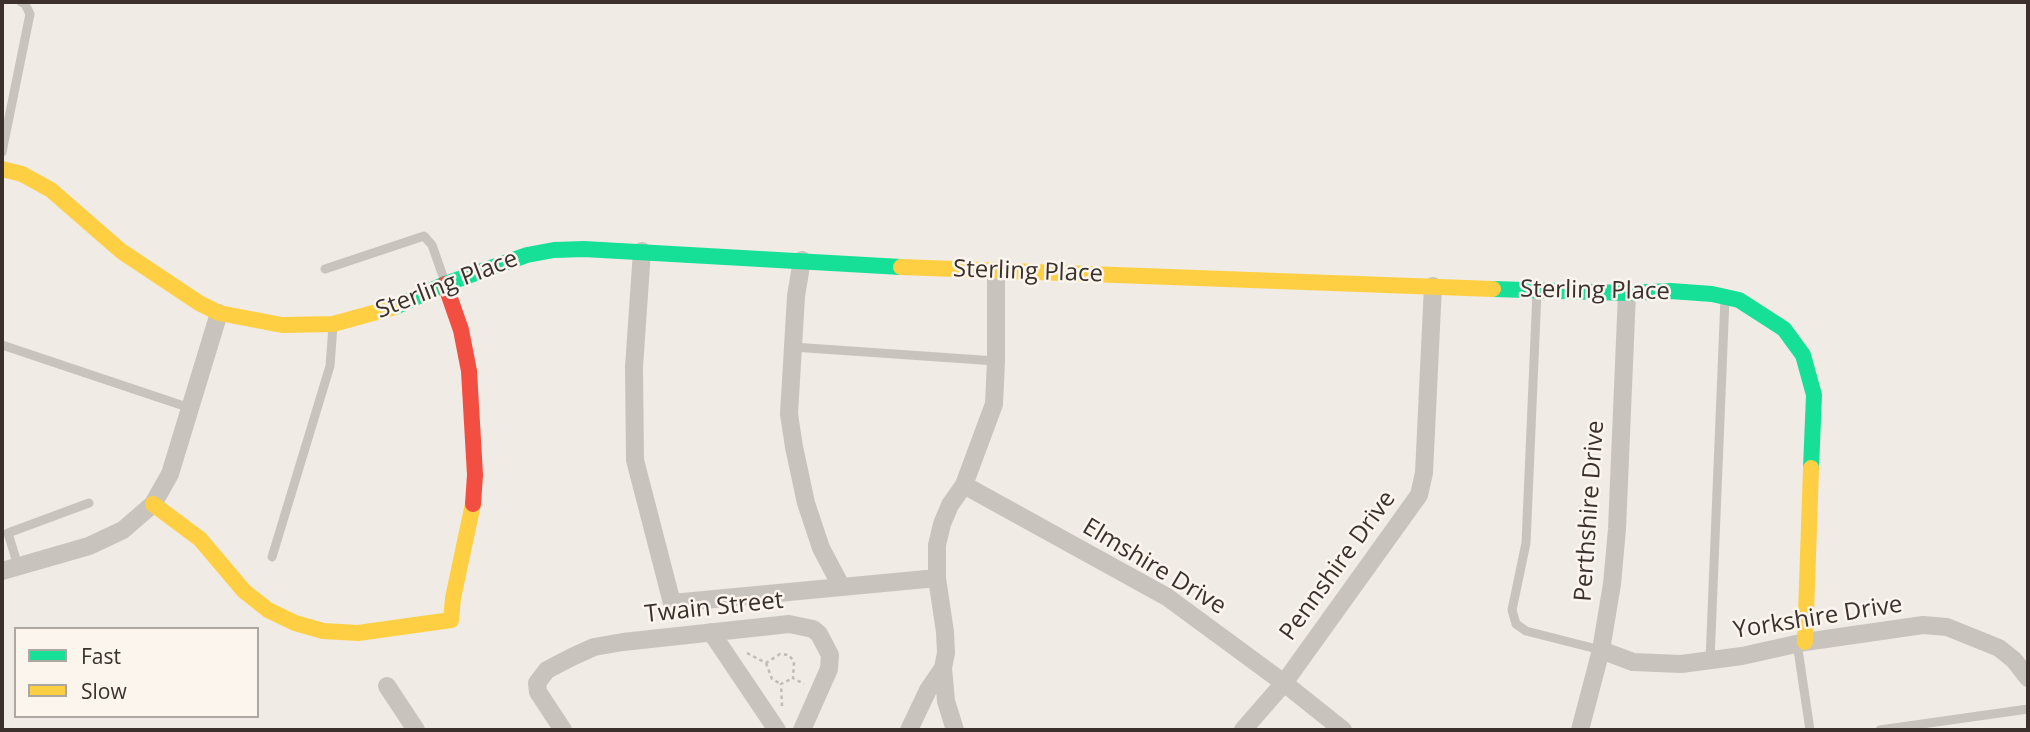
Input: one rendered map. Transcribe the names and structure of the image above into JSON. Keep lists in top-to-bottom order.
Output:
{
  "streets": {
    "street": [
      "Sterling Place",
      "Perthshire Drive",
      "Pennshire Drive",
      "Elmshire Drive",
      "Twain Street",
      "Yorkshire Drive"
    ]
  },
  "crossings": [
    ["Sterling Place", "Perthshire Drive"],
    ["Sterling Place", "Pennshire Drive"],
    ["Sterling Place", "Yorkshire Drive"],
    ["Perthshire Drive", "Yorkshire Drive"],
    ["Pennshire Drive", "Elmshire Drive"]
  ],
  "legend": ["Fast", "Slow"]
}
